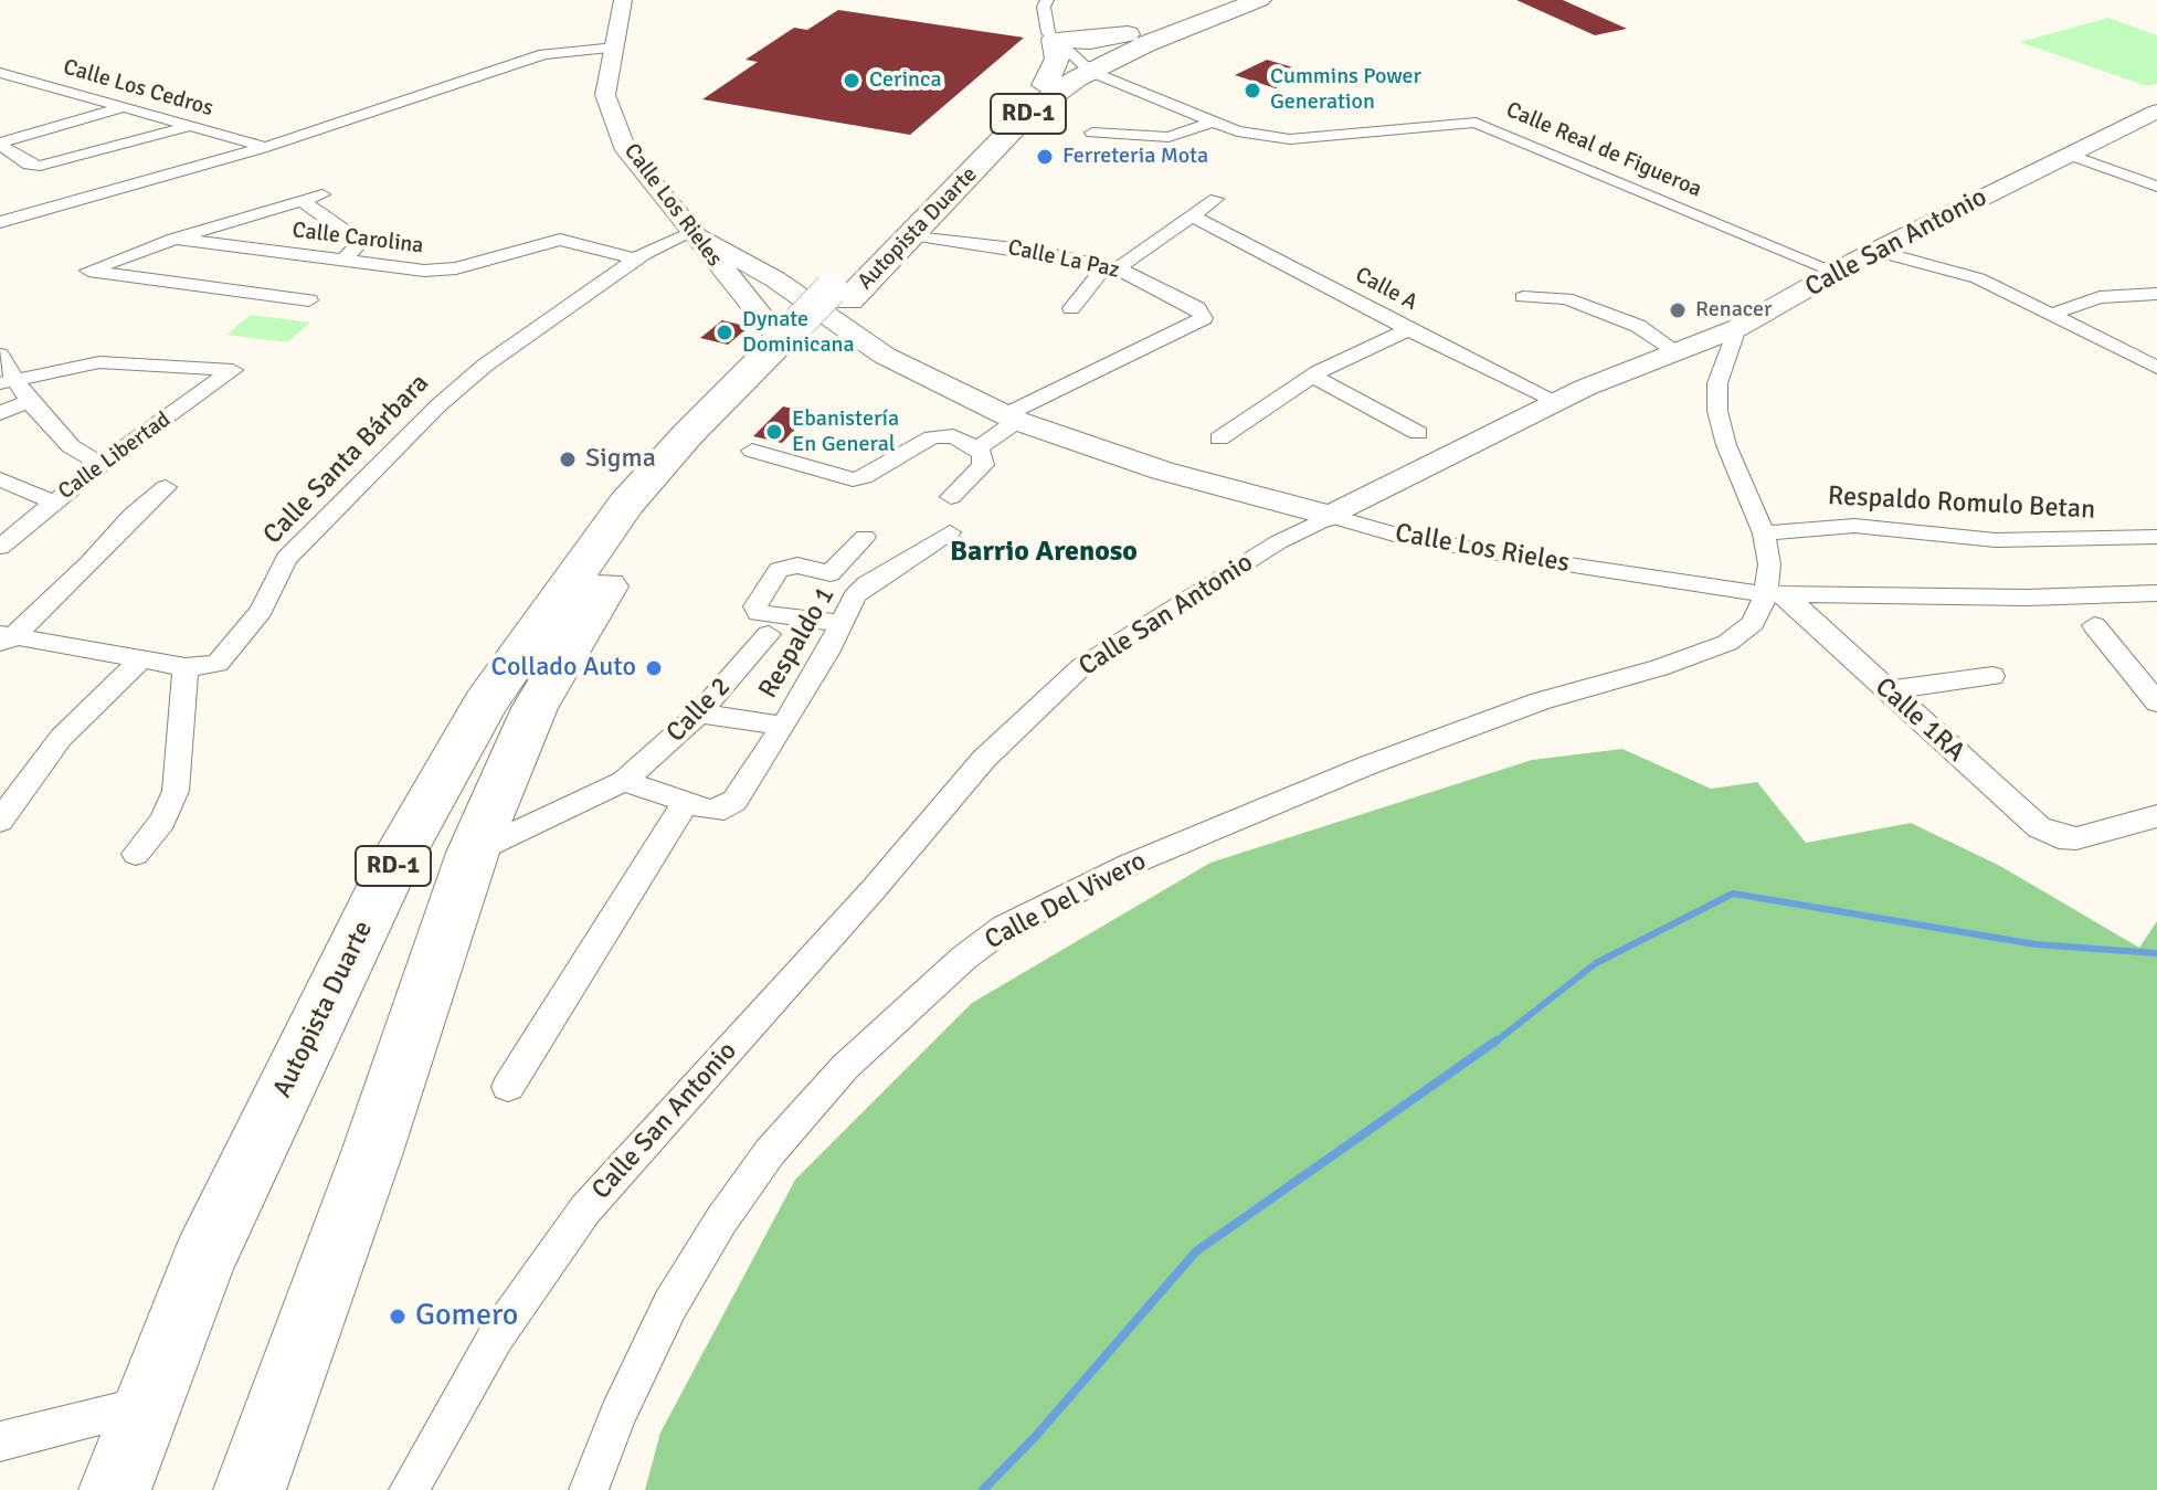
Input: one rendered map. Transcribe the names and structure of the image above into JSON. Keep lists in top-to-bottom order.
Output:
{
  "streets": {
    "highway": ["RD-1", "Autopista Duarte"],
    "street": [
      "Calle Los Cedros",
      "Calle Real de Figueroa",
      "Calle Los Rieles",
      "Calle Carolina",
      "Calle San Antonio",
      "Calle La Paz",
      "Calle A",
      "Calle Libertad",
      "Calle Santa Bárbara",
      "Respaldo Romulo Betan",
      "Respaldo 1",
      "Calle 2",
      "Calle 1RA",
      "Calle Del Vivero"
    ]
  },
  "crossings": [
    ["Calle Real de Figueroa", "Autopista Duarte"],
    ["Calle Real de Figueroa", "Calle San Antonio"],
    ["Calle Los Rieles", "Autopista Duarte"],
    ["Calle Los Rieles", "Calle San Antonio"],
    ["Calle Los Rieles", "Calle La Paz"],
    ["Calle Los Rieles", "Calle Santa Bárbara"],
    ["Calle Los Rieles", "Calle 1RA"],
    ["Calle Los Rieles", "Calle Del Vivero"],
    ["Autopista Duarte", "Calle La Paz"],
    ["Autopista Duarte", "Calle 2"],
    ["Calle Carolina", "Calle Santa Bárbara"],
    ["Calle San Antonio", "Calle A"],
    ["Calle 1RA", "Calle Del Vivero"]
  ],
  "districts": ["Barrio Arenoso"],
  "places": [
    "Cerinca",
    "Cummins Power Generation",
    "Ferreteria Mota",
    "Renacer",
    "Dynate Dominicana",
    "Ebanistería En General",
    "Sigma",
    "Collado Auto",
    "Gomero"
  ]
}
